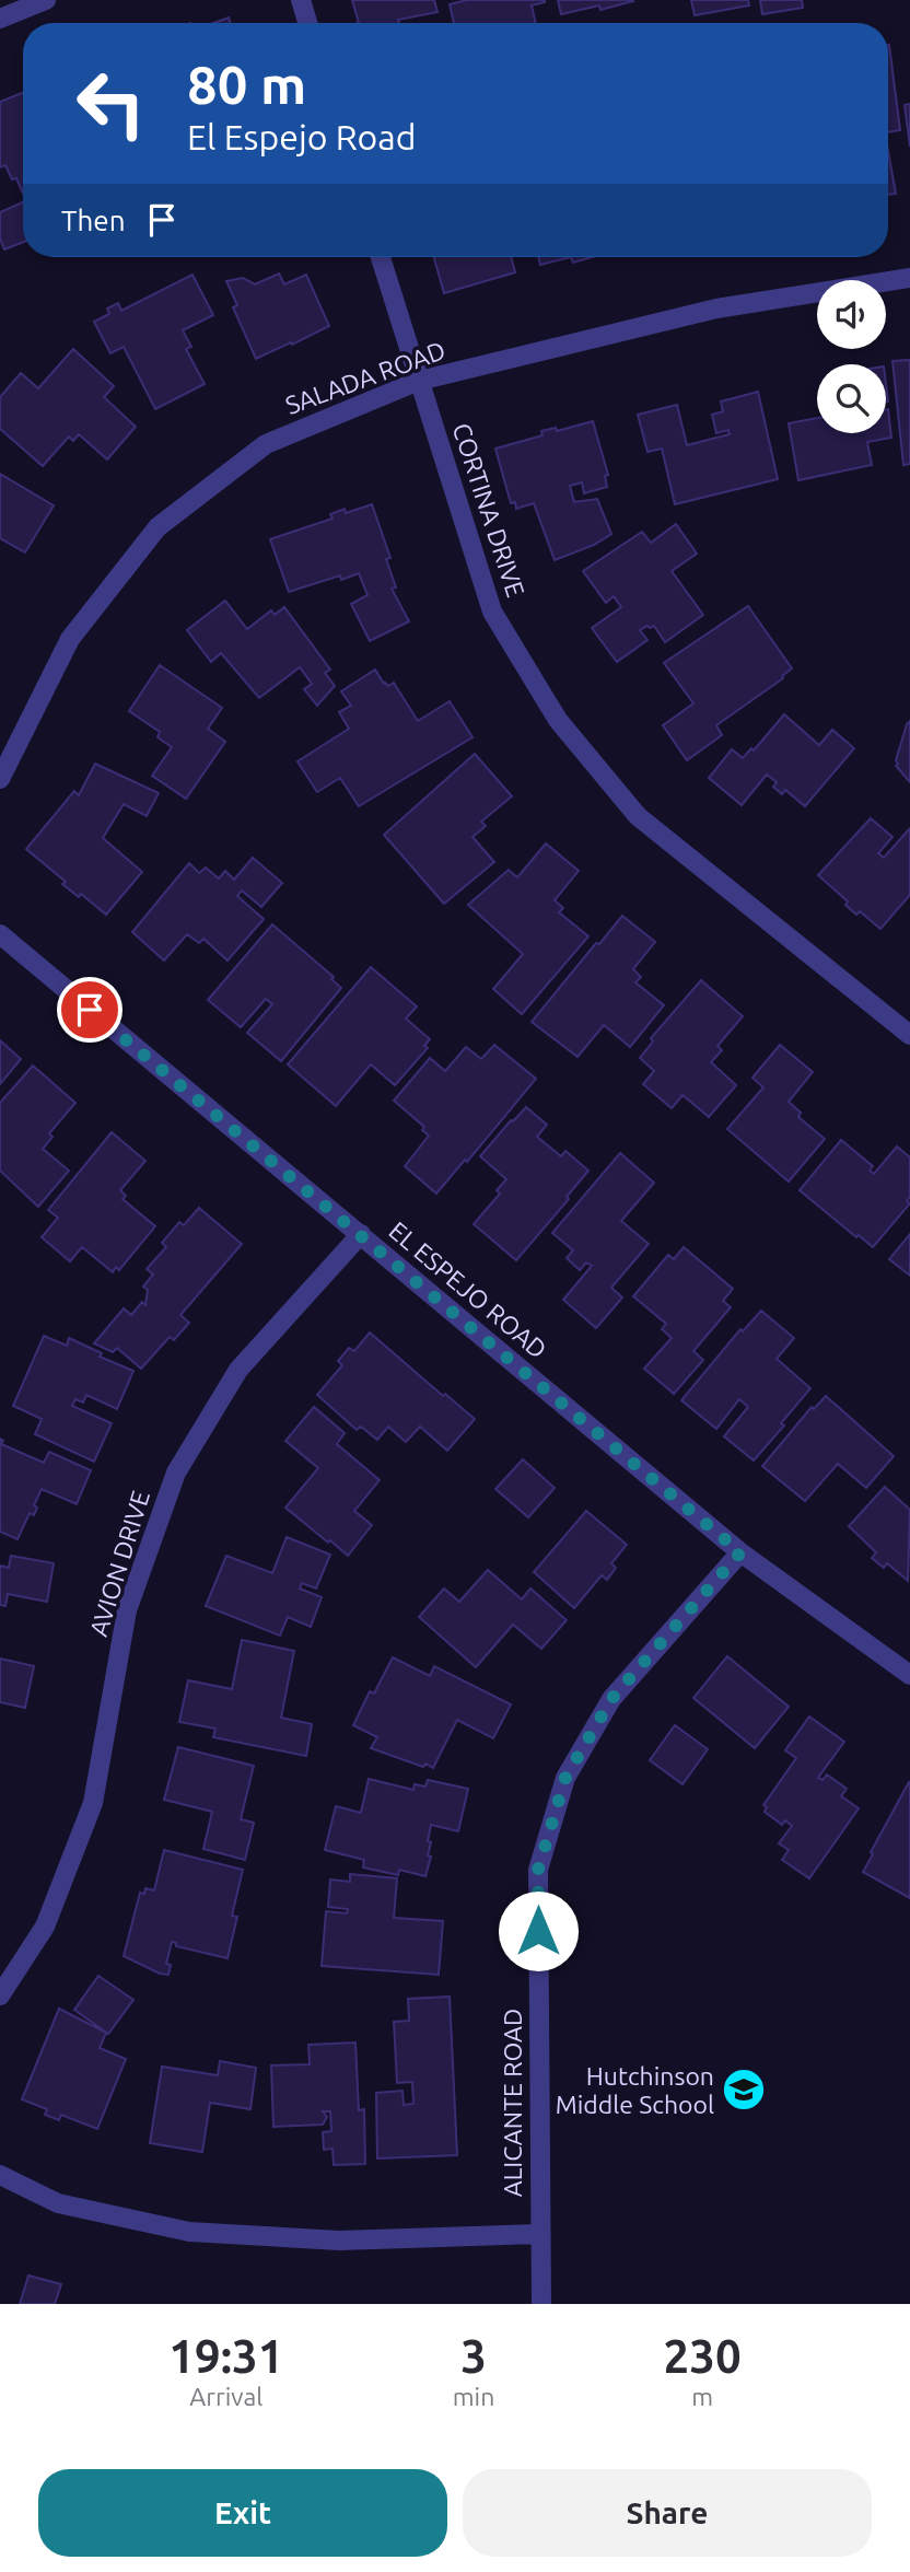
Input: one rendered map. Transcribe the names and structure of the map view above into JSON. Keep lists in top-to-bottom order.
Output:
{
  "streets": {
    "street": [
      "SALADA ROAD",
      "CORTINA DRIVE",
      "EL ESPEJO ROAD",
      "AVION DRIVE",
      "ALICANTE ROAD"
    ]
  },
  "crossings": [
    ["SALADA ROAD", "CORTINA DRIVE"],
    ["EL ESPEJO ROAD", "AVION DRIVE"],
    ["EL ESPEJO ROAD", "ALICANTE ROAD"]
  ],
  "places": {
    "school or university": ["Hutchinson Middle School"]
  },
  "page": {
    "turn": ["80 m", "El Espejo Road"],
    "then": "Then",
    "eta": [
      "19:31",
      "Arrival",
      "3",
      "min",
      "230",
      "m"
    ],
    "buttons": ["Exit", "Share"]
  }
}
